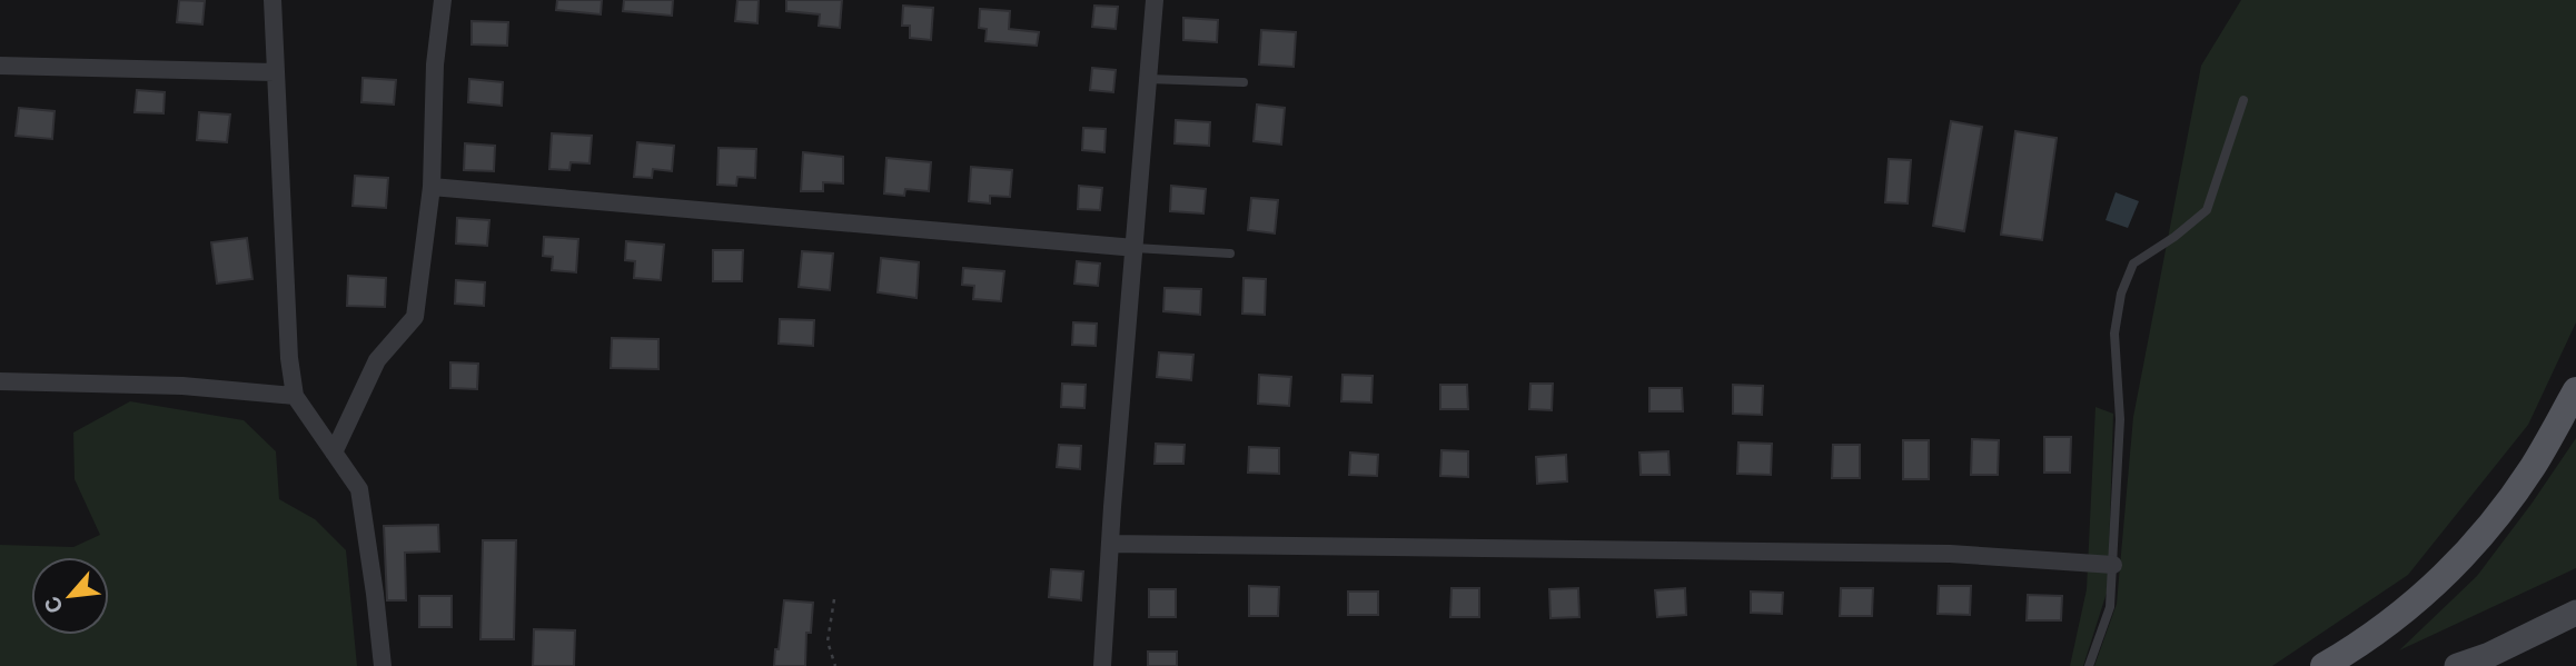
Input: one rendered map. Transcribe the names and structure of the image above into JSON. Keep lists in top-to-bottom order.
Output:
{
  "north": "bottom left"
}
